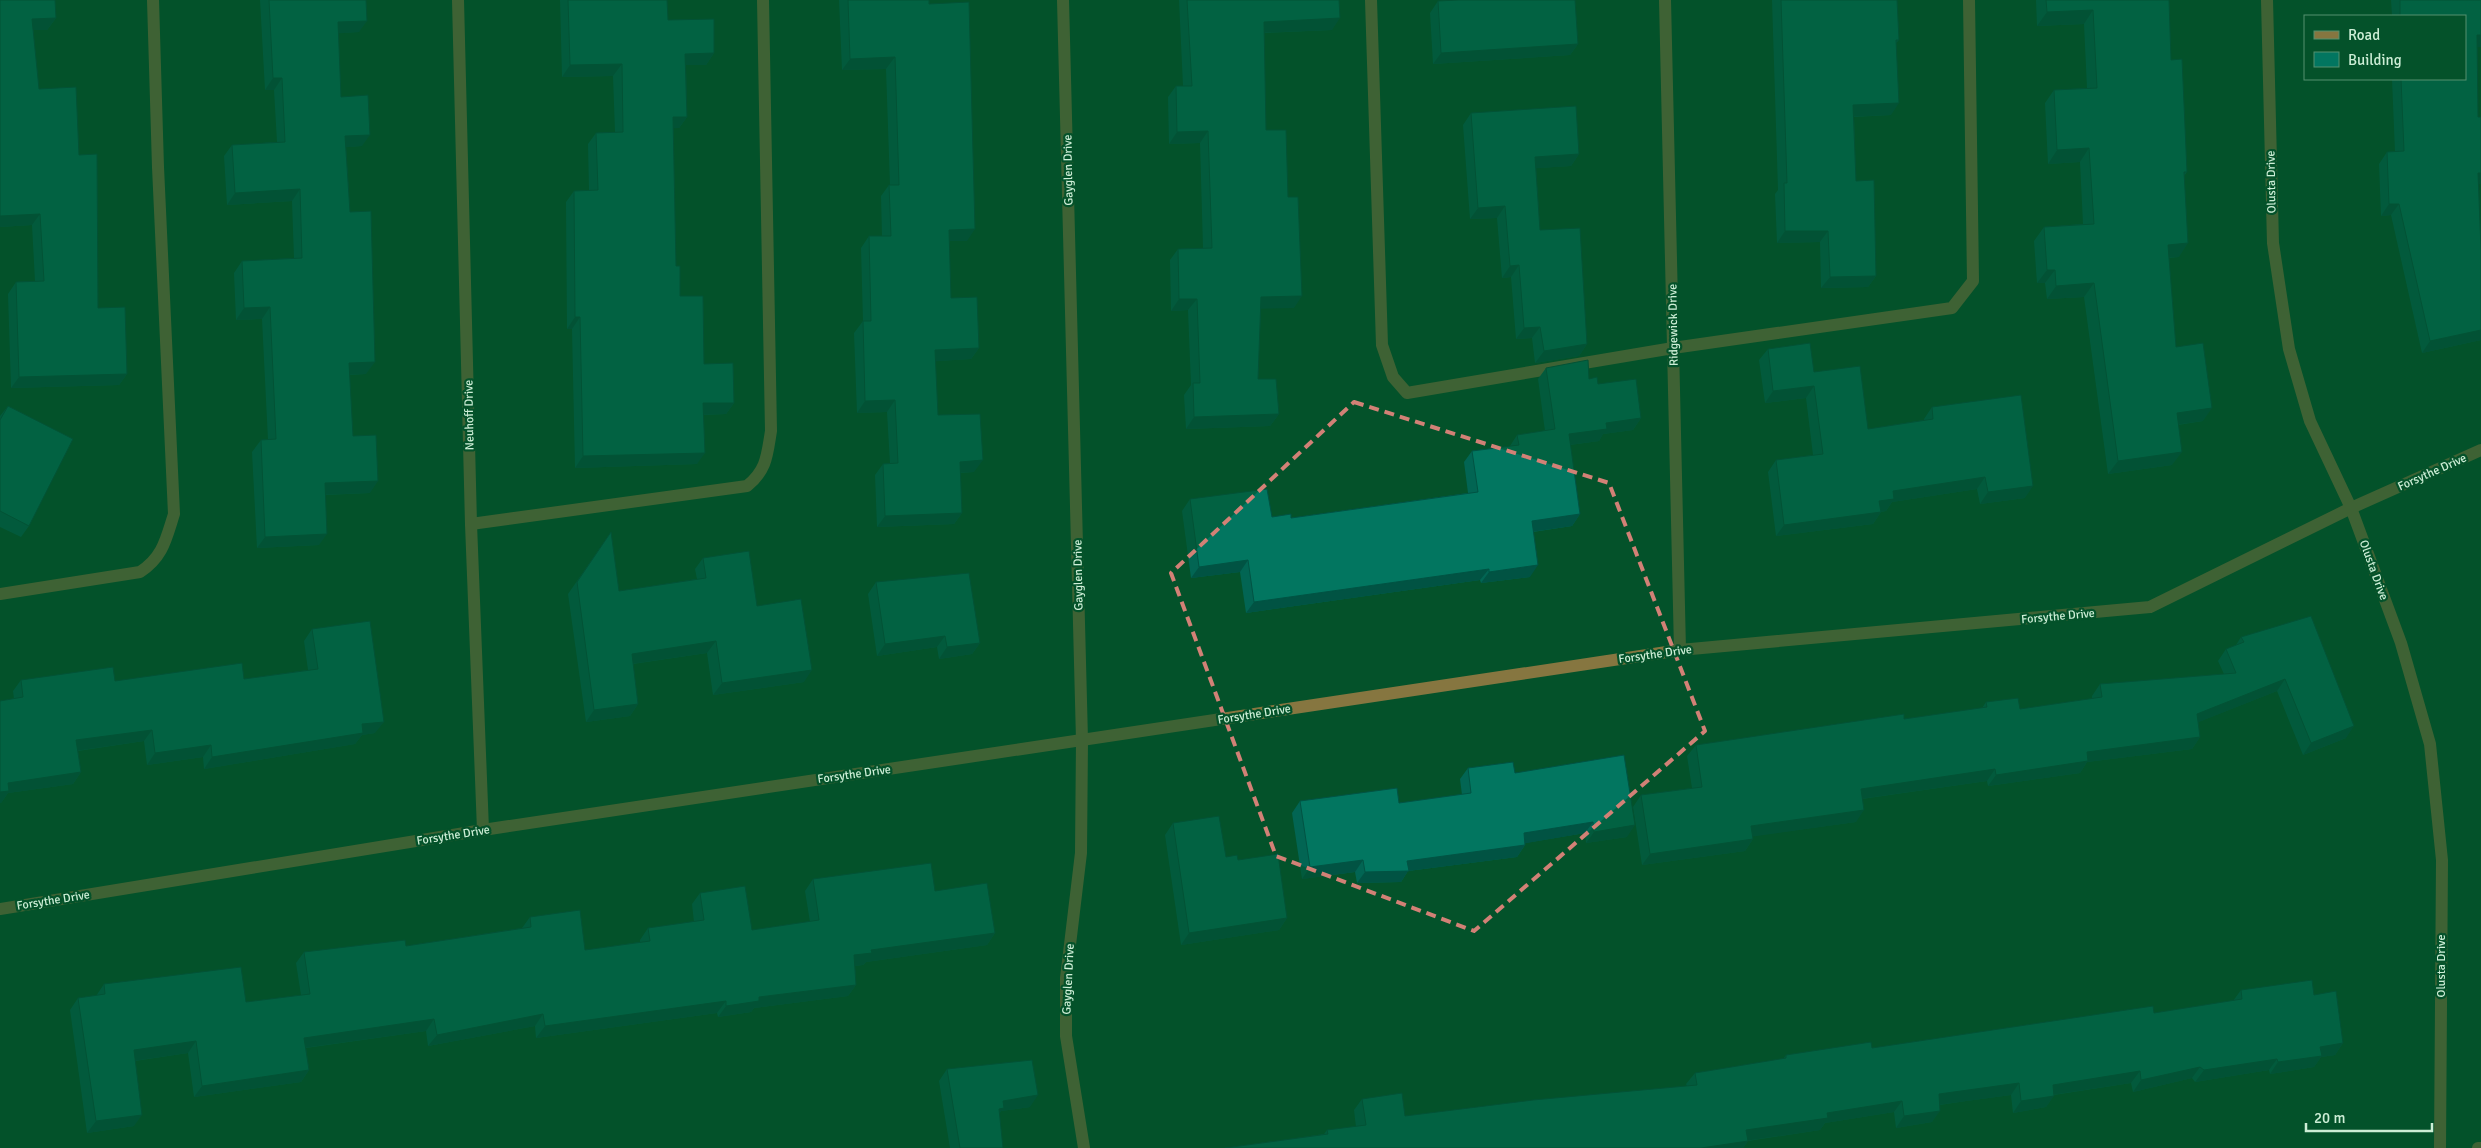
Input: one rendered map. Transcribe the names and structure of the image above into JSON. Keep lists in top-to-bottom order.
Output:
{
  "streets": {
    "street": [
      "Gayglen Drive",
      "Olusta Drive",
      "Ridgewick Drive",
      "Neuhoff Drive",
      "Forsythe Drive"
    ]
  },
  "crossings": [
    ["Gayglen Drive", "Forsythe Drive"],
    ["Olusta Drive", "Forsythe Drive"],
    ["Ridgewick Drive", "Forsythe Drive"],
    ["Neuhoff Drive", "Forsythe Drive"]
  ],
  "legend": ["Road", "Building"],
  "scale_bar": "20 m"
}
